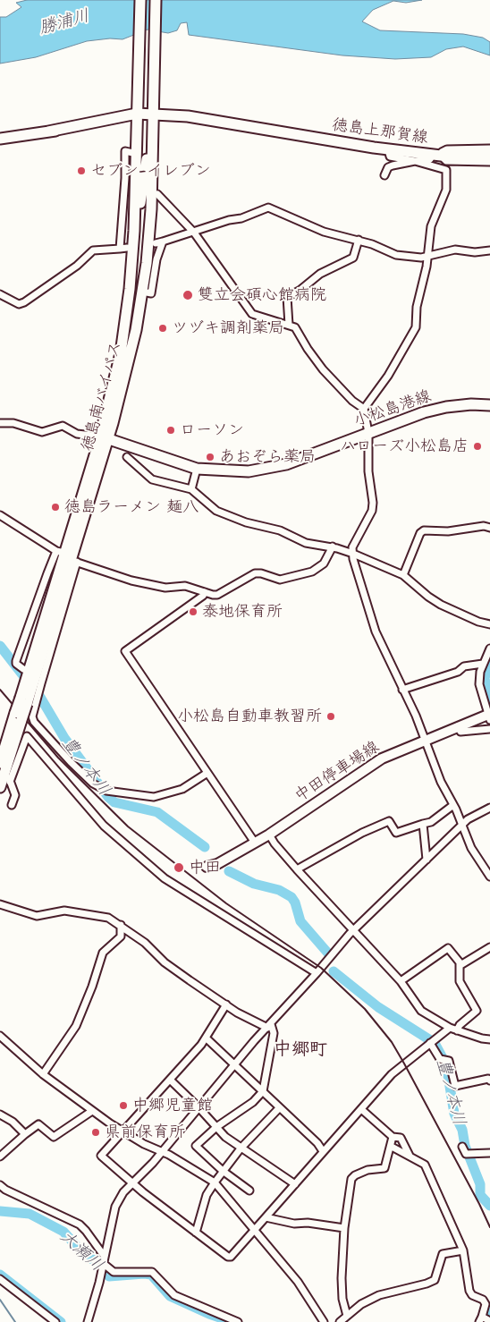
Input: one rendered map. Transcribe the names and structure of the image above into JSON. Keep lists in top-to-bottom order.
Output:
{
  "streets": {
    "main road": [
      "徳島上那賀線",
      "徳島南バイパス",
      "小松島港線",
      "中田停車場線"
    ]
  },
  "crossings": [
    ["徳島上那賀線", "徳島南バイパス"],
    ["徳島南バイパス", "小松島港線"]
  ],
  "districts": ["中郷町"],
  "water": ["勝浦川", "豊ノ本川", "大瀬川"],
  "places": [
    "セブン-イレブン",
    "雙立会碩心館病院",
    "ツヅキ調剤薬局",
    "ローソン",
    "ハローズ小松島店",
    "あおぞら薬局",
    "徳島ラーメン 麺八",
    "泰地保育所",
    "小松島自動車教習所",
    "中田",
    "中郷児童館",
    "県前保育所"
  ]
}
